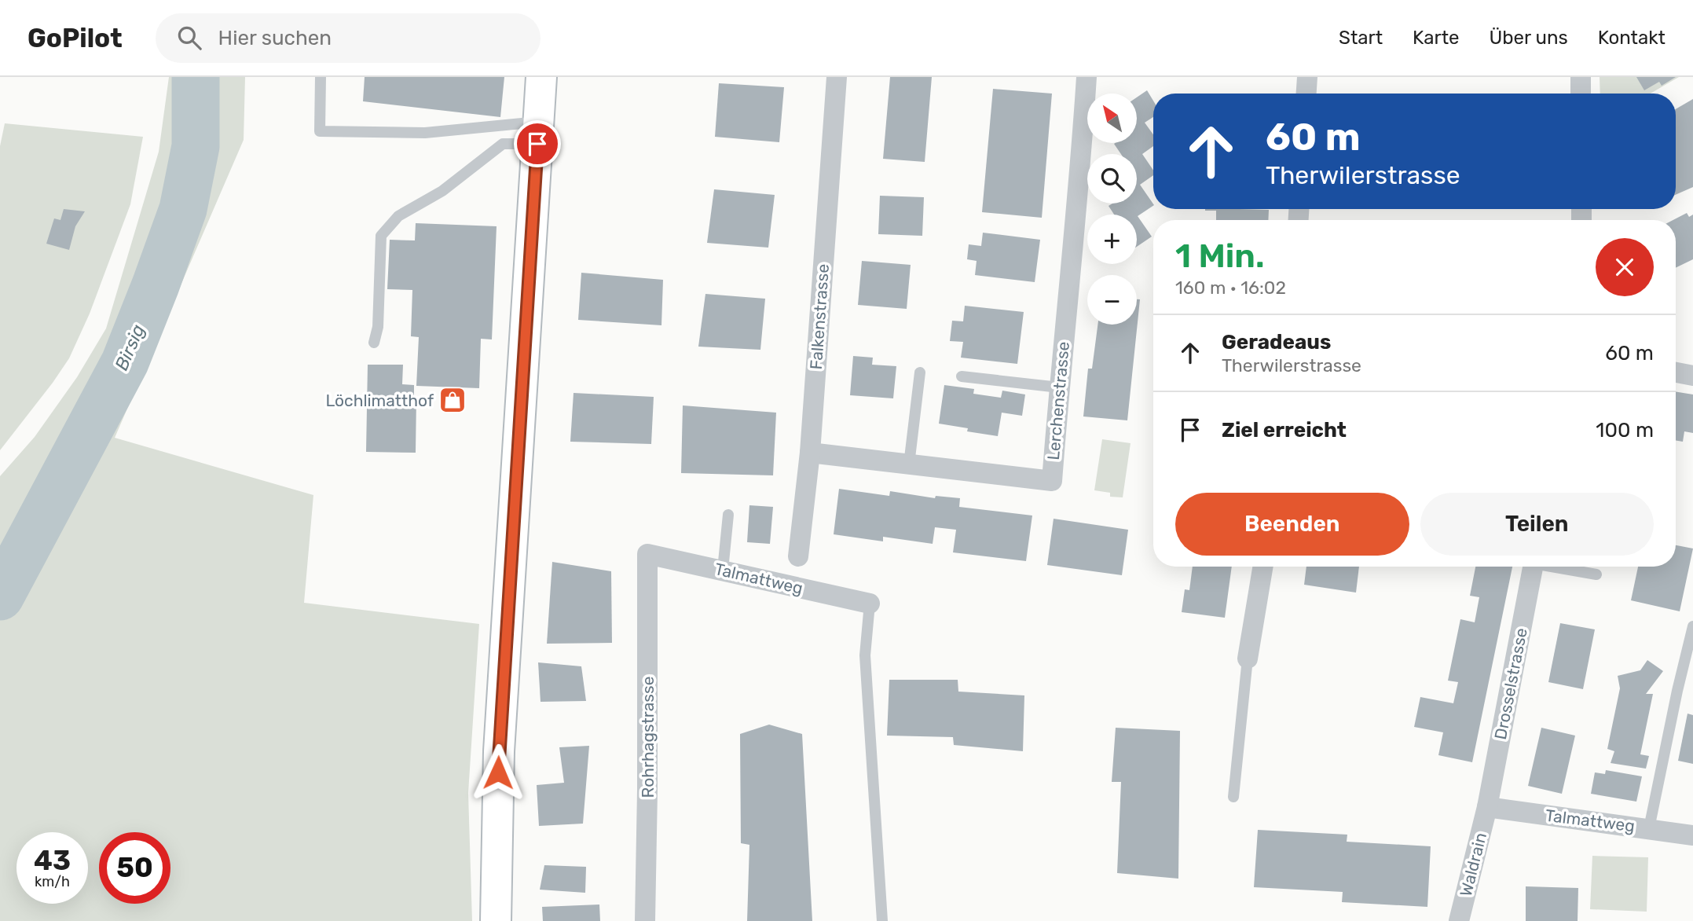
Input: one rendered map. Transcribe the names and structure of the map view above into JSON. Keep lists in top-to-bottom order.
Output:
{
  "streets": {
    "street": [
      "Falkenstrasse",
      "Lerchenstrasse",
      "Talmattweg",
      "Drosselstrasse",
      "Rohrhagstrasse",
      "Waldrain"
    ]
  },
  "crossings": [
    ["Falkenstrasse", "Lerchenstrasse"],
    ["Talmattweg", "Drosselstrasse"],
    ["Talmattweg", "Rohrhagstrasse"],
    ["Talmattweg", "Waldrain"],
    ["Drosselstrasse", "Waldrain"]
  ],
  "water": ["Birsig"],
  "places": {
    "shop": ["Löchlimatthof"]
  },
  "north": "top left",
  "page": {
    "header": "GoPilot",
    "search": "Hier suchen",
    "nav": [
      "Start",
      "Karte",
      "Über uns",
      "Kontakt"
    ],
    "map_buttons": ["+", "−"],
    "turn": ["60 m", "Therwilerstrasse"],
    "heading": ["1 Min.", "160 m · 16:02"],
    "list": [
      {
        "name": "Geradeaus",
        "note": "Therwilerstrasse",
        "value": "60 m"
      },
      {
        "name": "Ziel erreicht",
        "value": "100 m"
      }
    ],
    "buttons": ["Beenden", "Teilen"],
    "speed": "43 km/h",
    "limit": "50"
  }
}
